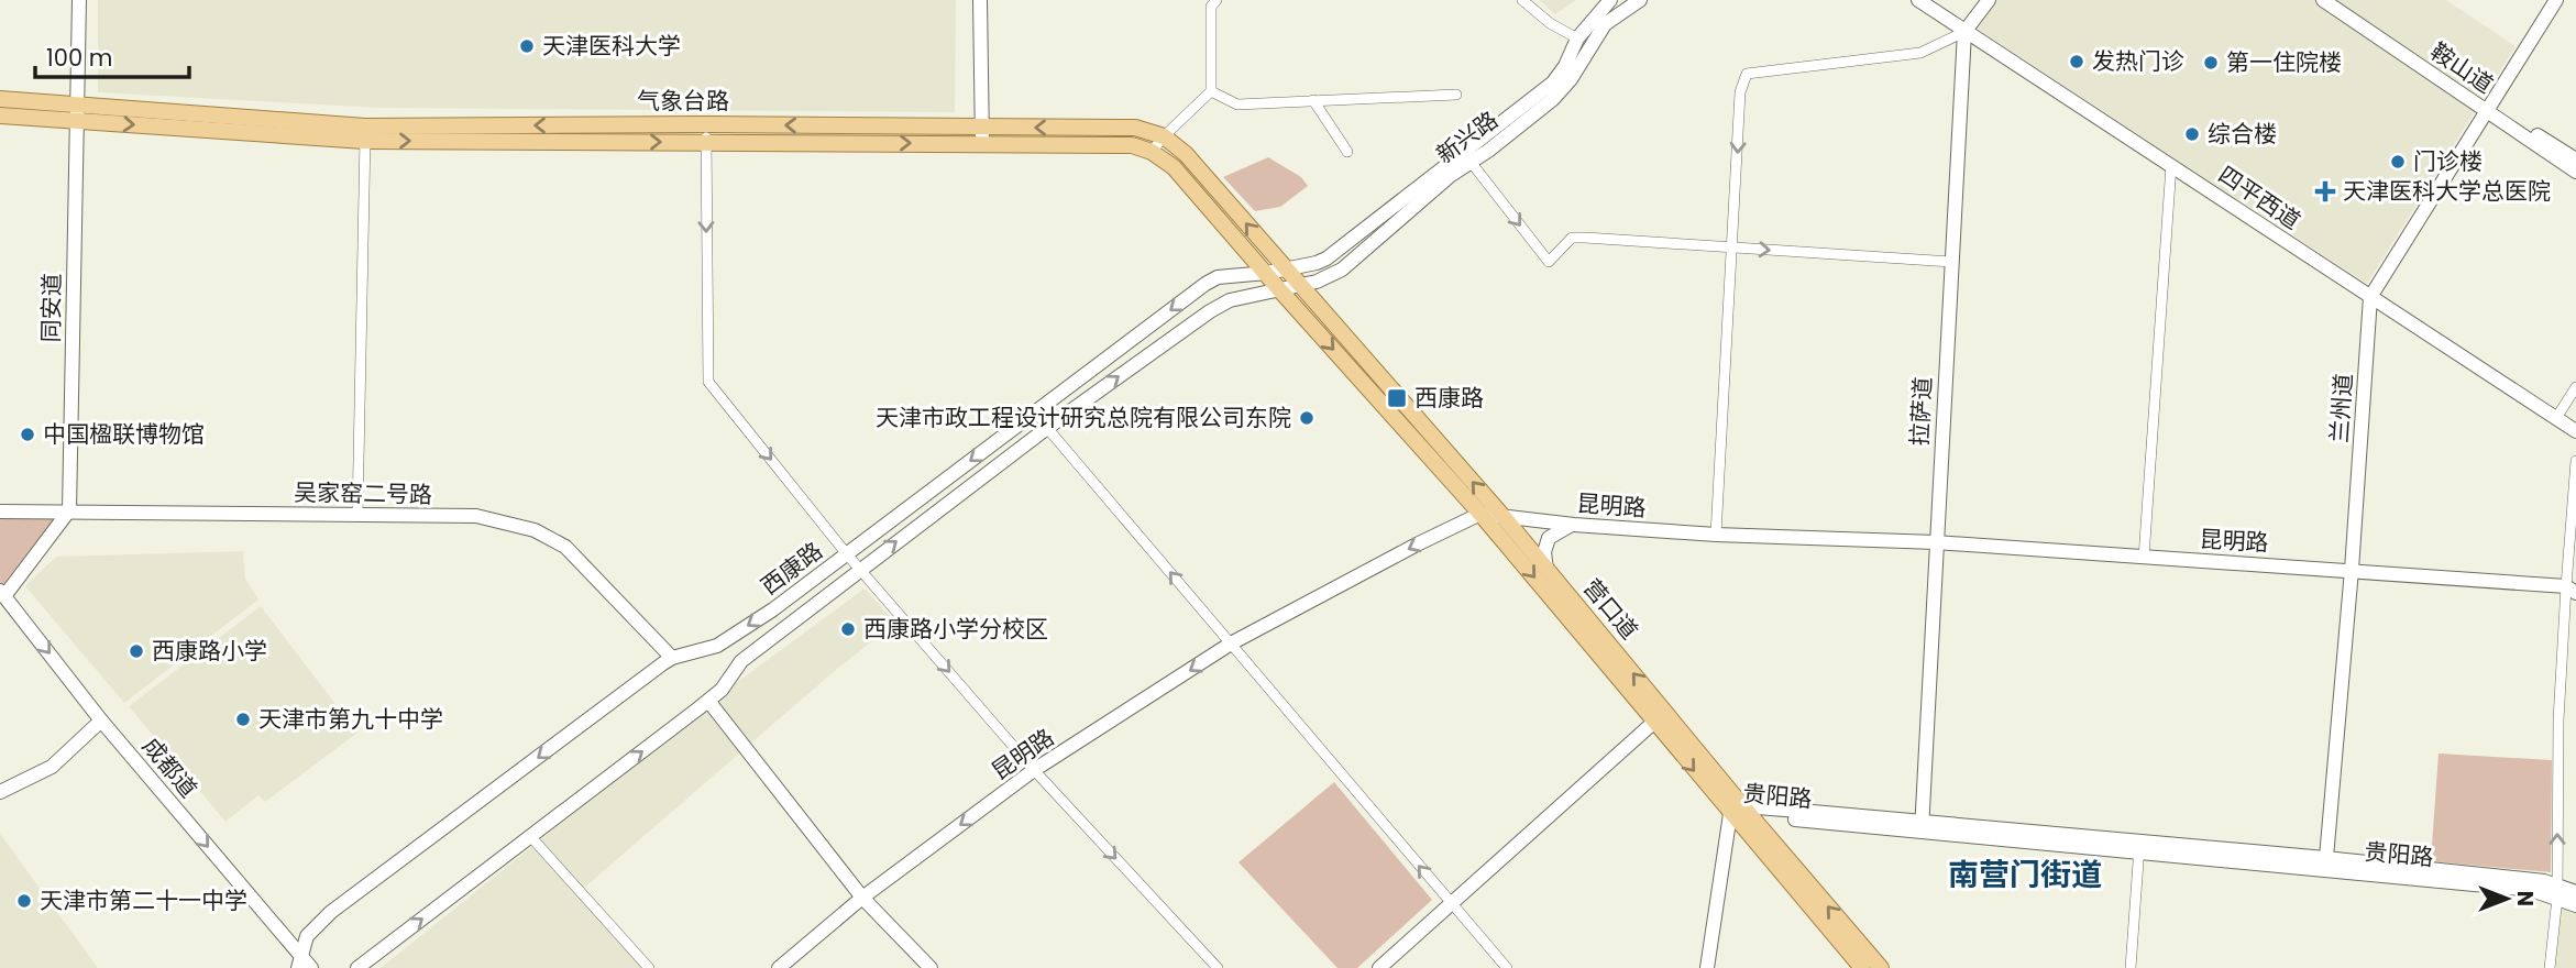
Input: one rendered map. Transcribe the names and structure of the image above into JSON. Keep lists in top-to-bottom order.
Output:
{
  "streets": {
    "main road": ["气象台路", "营口道"],
    "street": [
      "鞍山道",
      "新兴路",
      "四平西道",
      "同安道",
      "兰州道",
      "拉萨道",
      "吴家窑二号路",
      "昆明路",
      "西康路",
      "成都道",
      "贵阳路"
    ]
  },
  "crossings": [
    ["鞍山道", "兰州道"],
    ["气象台路", "新兴路"],
    ["气象台路", "同安道"],
    ["气象台路", "西康路"],
    ["气象台路", "营口道"],
    ["新兴路", "西康路"],
    ["新兴路", "营口道"],
    ["四平西道", "兰州道"],
    ["四平西道", "拉萨道"],
    ["同安道", "吴家窑二号路"],
    ["兰州道", "昆明路"],
    ["兰州道", "贵阳路"],
    ["拉萨道", "昆明路"],
    ["拉萨道", "贵阳路"],
    ["吴家窑二号路", "西康路"],
    ["昆明路", "营口道"],
    ["西康路", "营口道"],
    ["西康路", "成都道"],
    ["营口道", "贵阳路"]
  ],
  "one_way": ["昆明路", "成都道"],
  "districts": ["南营门街道"],
  "places": {
    "other": [
      "天津医科大学",
      "发热门诊",
      "第一住院楼",
      "综合楼",
      "门诊楼",
      "天津市政工程设计研究总院有限公司东院",
      "中国楹联博物馆",
      "西康路小学分校区",
      "西康路小学",
      "天津市第九十中学",
      "天津市第二十一中学"
    ],
    "health": ["天津医科大学总医院"],
    "transit": ["西康路"]
  },
  "scale_bar": "100 m",
  "north": "right"
}
